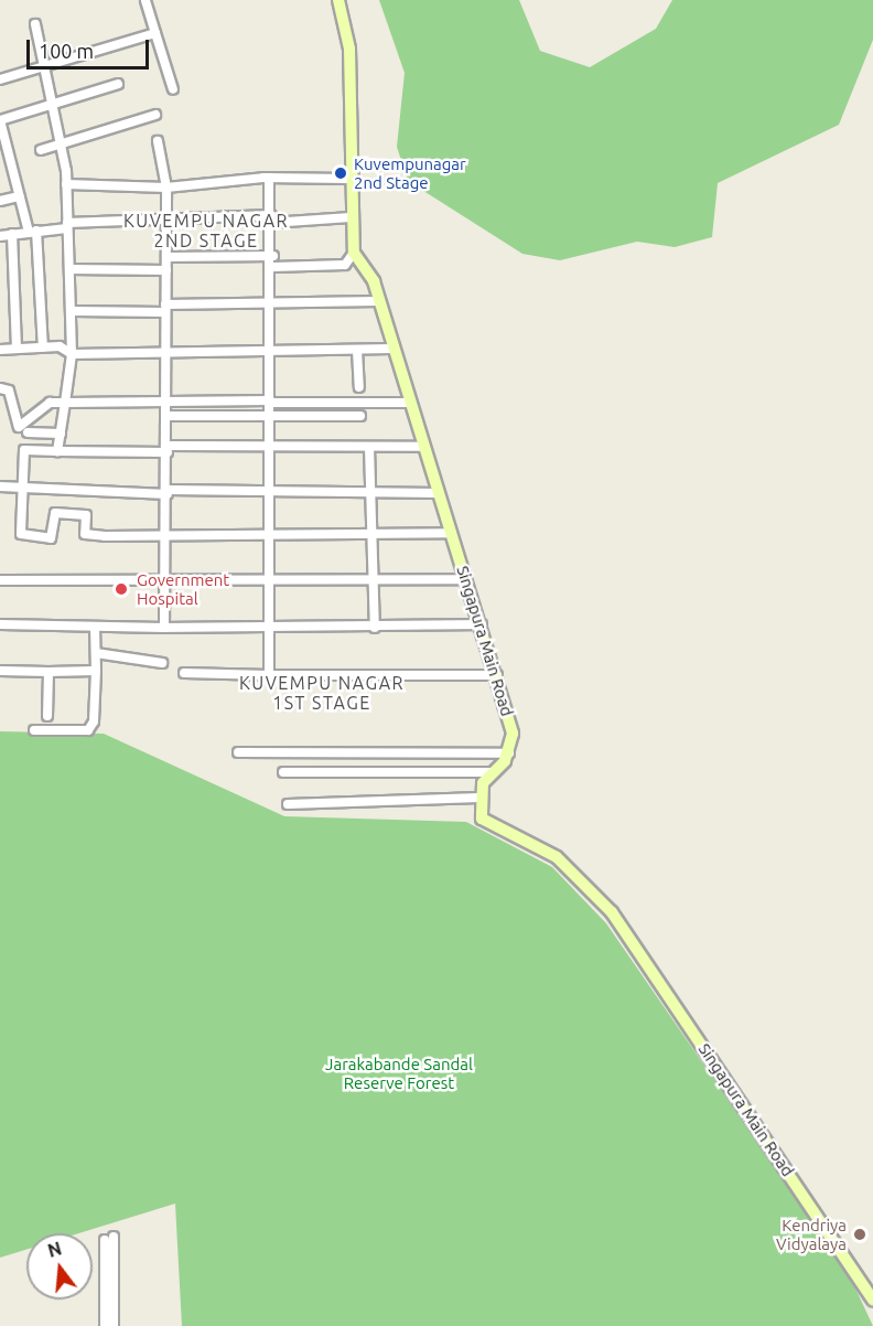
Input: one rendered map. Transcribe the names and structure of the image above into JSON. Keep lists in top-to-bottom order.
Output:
{
  "streets": {
    "street": ["Singapura Main Road"]
  },
  "districts": ["KUVEMPU NAGAR 2ND STAGE", "KUVEMPU NAGAR 1ST STAGE"],
  "parks": ["Jarakabande Sandal Reserve Forest"],
  "places": ["Kuvempunagar 2nd Stage", "Government Hospital", "Kendriya Vidyalaya"],
  "scale_bar": "100 m",
  "north": "top"
}
